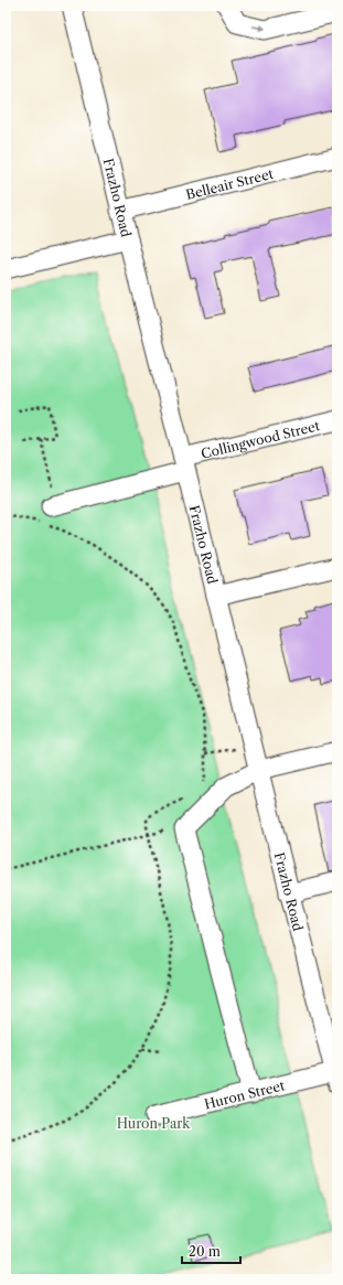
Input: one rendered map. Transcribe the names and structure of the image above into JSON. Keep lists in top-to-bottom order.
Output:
{
  "streets": {
    "street": [
      "Belleair Street",
      "Frazho Road",
      "Collingwood Street",
      "Huron Street"
    ]
  },
  "crossings": [
    ["Belleair Street", "Frazho Road"],
    ["Frazho Road", "Collingwood Street"],
    ["Frazho Road", "Huron Street"]
  ],
  "parks": ["Huron Park"],
  "scale_bar": "20 m"
}
